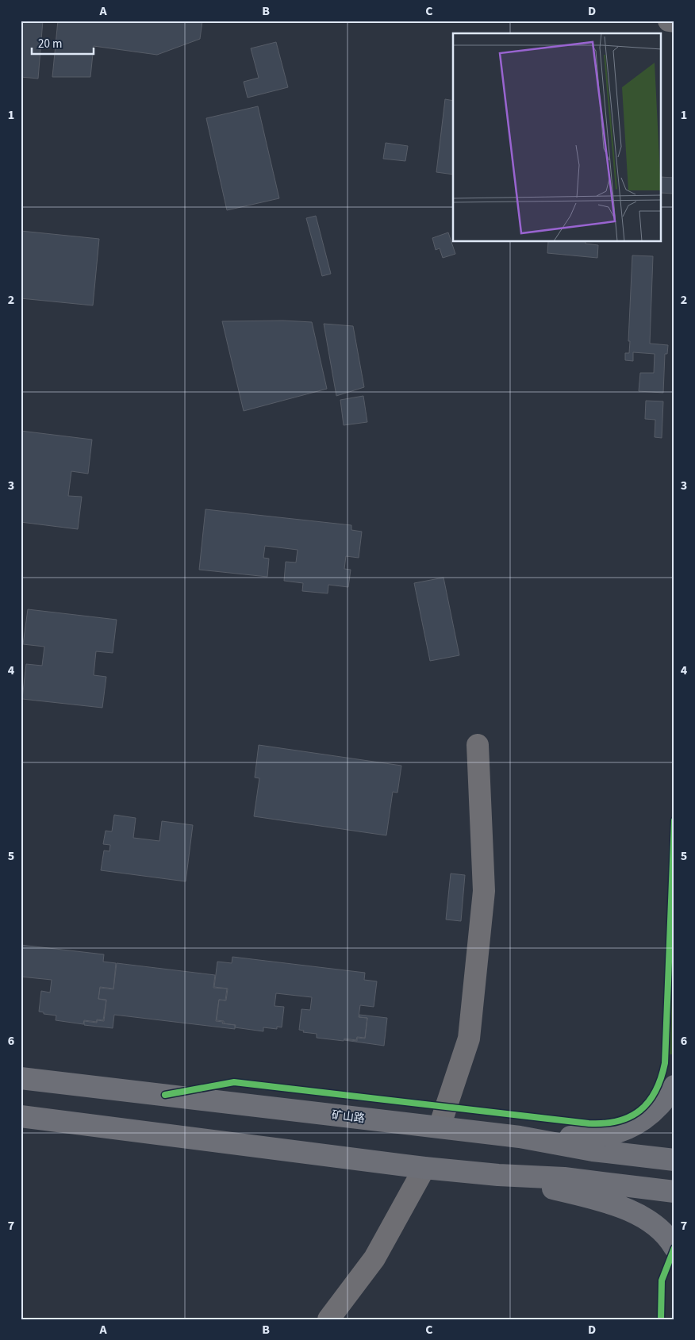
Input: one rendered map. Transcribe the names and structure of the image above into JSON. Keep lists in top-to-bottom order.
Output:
{
  "streets": {
    "main road": ["矿山路"]
  },
  "scale_bar": "20 m",
  "grid": {
    "columns": [
      "A",
      "B",
      "C",
      "D"
    ],
    "rows": [
      "1",
      "2",
      "3",
      "4",
      "5",
      "6",
      "7"
    ]
  }
}
